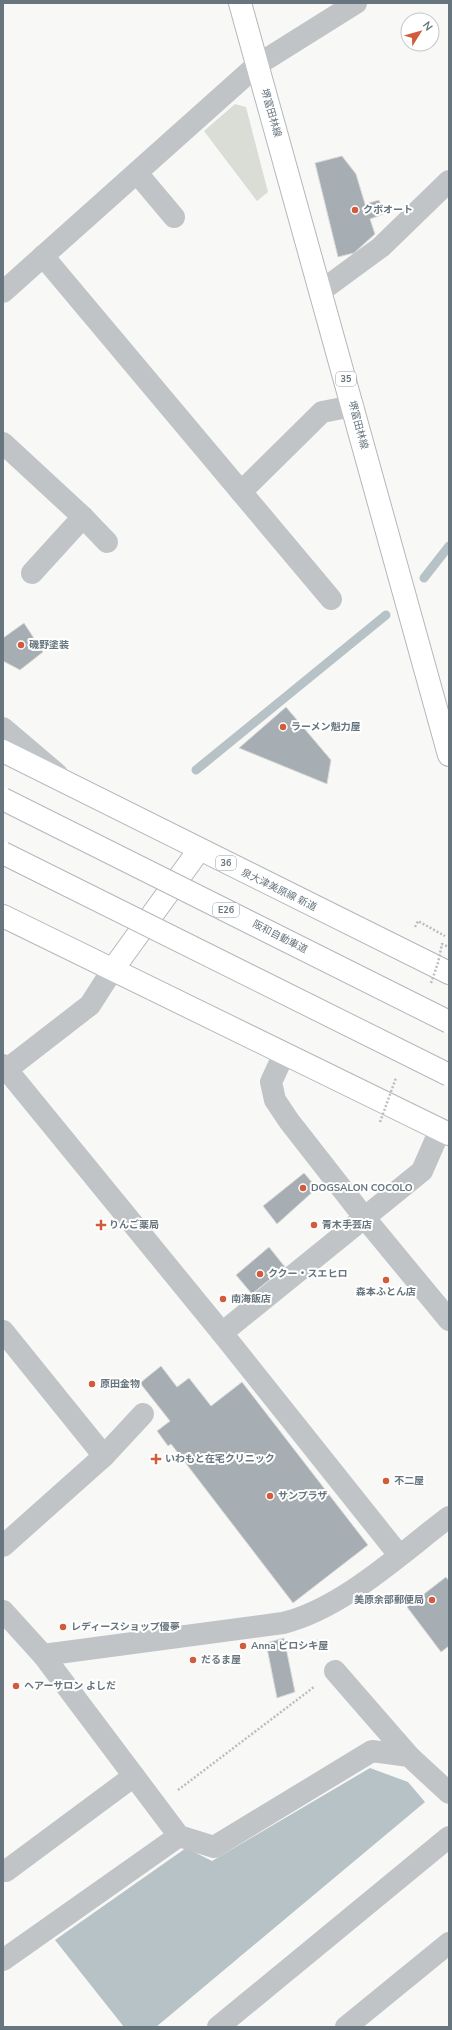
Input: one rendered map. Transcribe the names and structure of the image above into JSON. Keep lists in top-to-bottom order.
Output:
{
  "streets": {
    "main road": [
      "堺富田林線",
      "35",
      "36",
      "泉大津美原線 新道",
      "E26",
      "阪和自動車道"
    ]
  },
  "places": {
    "other": [
      "クボオート",
      "磯野塗装",
      "ラーメン魁力屋",
      "DOGSALON COCOLO",
      "青木手芸店",
      "ククー・スエヒロ",
      "森本ふとん店",
      "南海飯店",
      "原田金物",
      "不二屋",
      "サンプラザ",
      "美原余部郵便局",
      "レディースショップ優夢",
      "Anna ピロシキ屋",
      "だるま屋",
      "ヘアーサロン よしだ"
    ],
    "health": ["りんご薬局", "いわもと在宅クリニック"]
  },
  "north": "top right"
}
